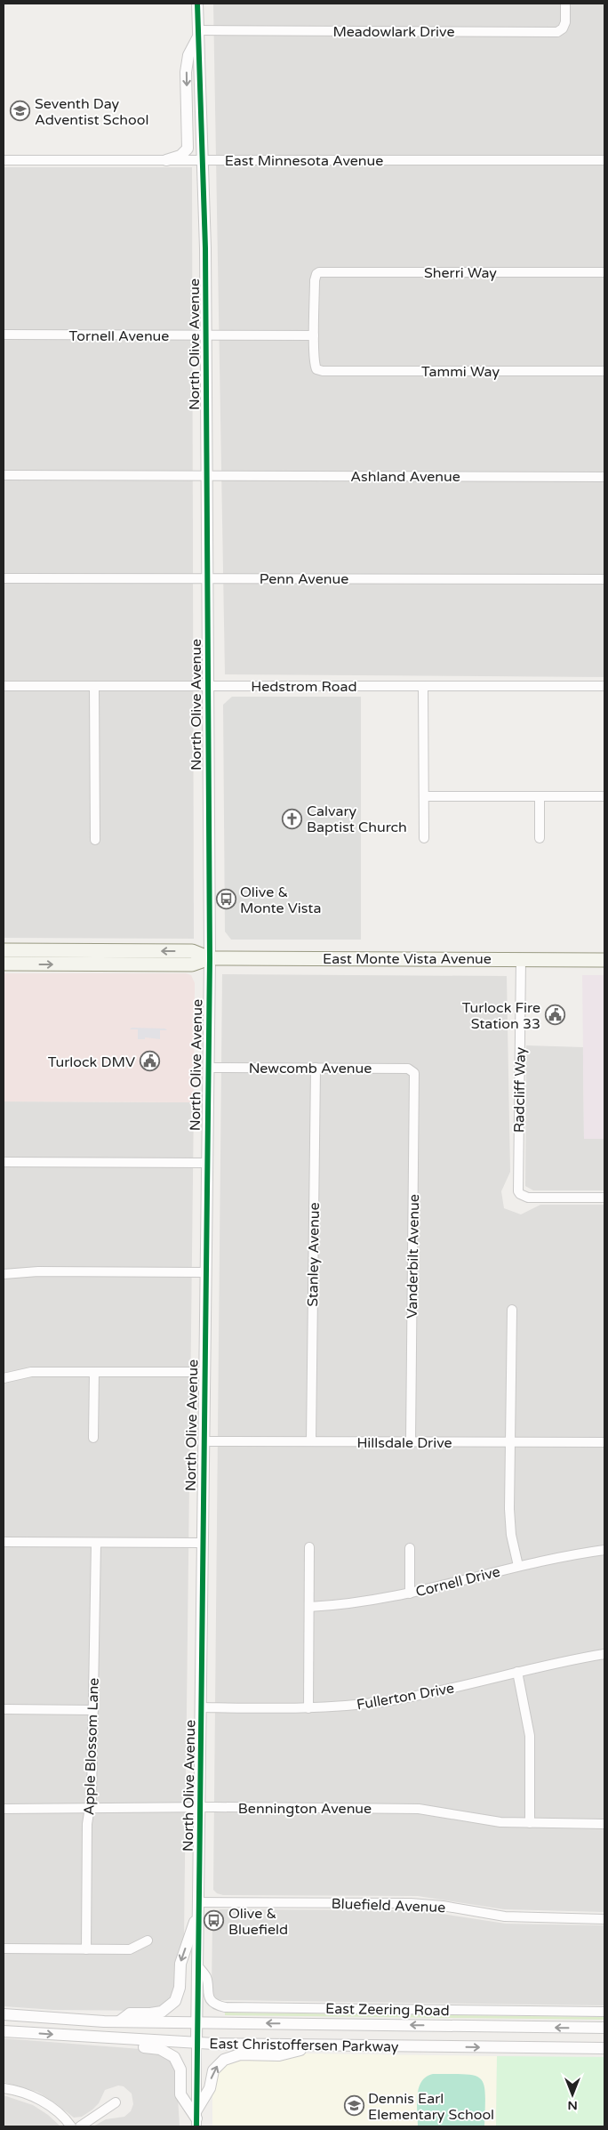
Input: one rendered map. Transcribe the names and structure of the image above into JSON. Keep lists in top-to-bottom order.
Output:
{
  "streets": {
    "main road": ["East Monte Vista Avenue"],
    "street": [
      "Meadowlark Drive",
      "East Minnesota Avenue",
      "Sherri Way",
      "Tornell Avenue",
      "North Olive Avenue",
      "Tammi Way",
      "Ashland Avenue",
      "Penn Avenue",
      "Hedstrom Road",
      "Newcomb Avenue",
      "Radcliff Way",
      "Stanley Avenue",
      "Vanderbilt Avenue",
      "Hillsdale Drive",
      "Cornell Drive",
      "Fullerton Drive",
      "Apple Blossom Lane",
      "Bennington Avenue",
      "Bluefield Avenue",
      "East Zeering Road",
      "East Christoffersen Parkway"
    ]
  },
  "crossings": [
    ["Meadowlark Drive", "North Olive Avenue"],
    ["East Minnesota Avenue", "North Olive Avenue"],
    ["Sherri Way", "Tornell Avenue"],
    ["Sherri Way", "Tammi Way"],
    ["Tornell Avenue", "North Olive Avenue"],
    ["Tornell Avenue", "Tammi Way"],
    ["North Olive Avenue", "Ashland Avenue"],
    ["North Olive Avenue", "Penn Avenue"],
    ["North Olive Avenue", "Hedstrom Road"],
    ["North Olive Avenue", "East Monte Vista Avenue"],
    ["North Olive Avenue", "Newcomb Avenue"],
    ["North Olive Avenue", "Hillsdale Drive"],
    ["North Olive Avenue", "Fullerton Drive"],
    ["North Olive Avenue", "Bennington Avenue"],
    ["North Olive Avenue", "Bluefield Avenue"],
    ["North Olive Avenue", "East Zeering Road"],
    ["North Olive Avenue", "East Christoffersen Parkway"],
    ["East Monte Vista Avenue", "Radcliff Way"],
    ["Newcomb Avenue", "Stanley Avenue"],
    ["Newcomb Avenue", "Vanderbilt Avenue"],
    ["Stanley Avenue", "Hillsdale Drive"],
    ["Vanderbilt Avenue", "Hillsdale Drive"],
    ["Apple Blossom Lane", "Bennington Avenue"]
  ],
  "places": {
    "school or university": ["Seventh Day Adventist School", "Dennis Earl Elementary School"],
    "church": ["Calvary Baptist Church"],
    "bus stop": ["Olive & Monte Vista", "Olive & Bluefield"],
    "public building": ["Turlock Fire Station 33", "Turlock DMV"]
  },
  "north": "bottom"
}
